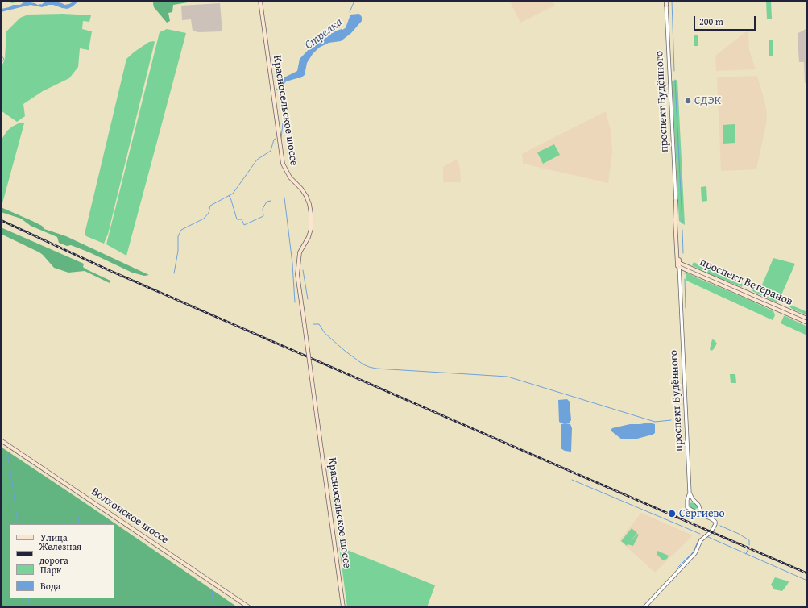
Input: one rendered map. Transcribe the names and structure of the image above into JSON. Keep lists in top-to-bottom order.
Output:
{
  "streets": {
    "main road": [
      "проспект Будённого",
      "Красносельское шоссе",
      "проспект Ветеранов",
      "Волхонское шоссе"
    ]
  },
  "crossings": [
    ["проспект Будённого", "проспект Ветеранов"]
  ],
  "water": ["Стрелка"],
  "places": ["СДЭК", "Сергиево"],
  "legend": [
    "Улица",
    "Железная дорога",
    "Парк",
    "Вода"
  ],
  "scale_bar": "200 m"
}
